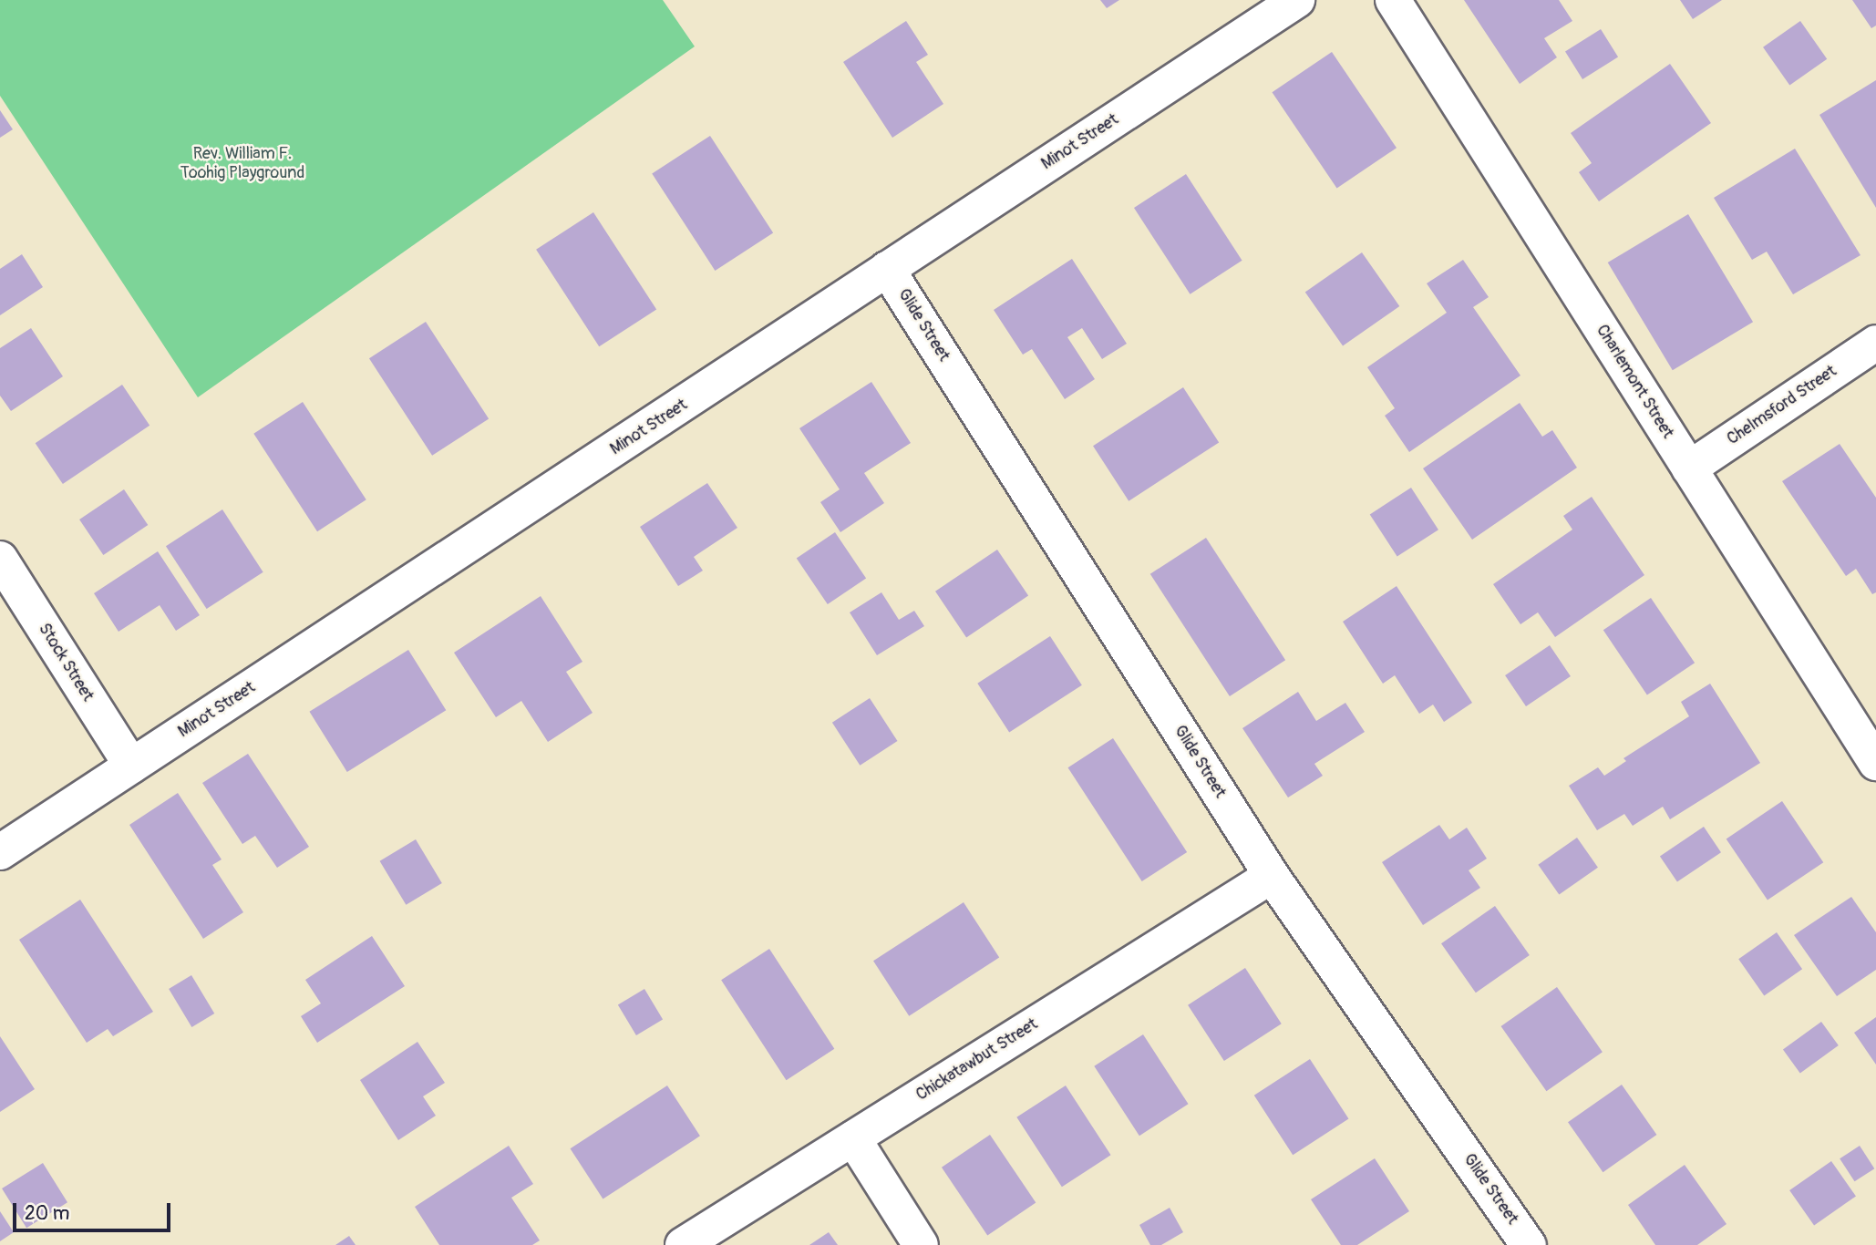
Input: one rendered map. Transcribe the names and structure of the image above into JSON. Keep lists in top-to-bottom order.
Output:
{
  "streets": {
    "street": [
      "Minot Street",
      "Glide Street",
      "Charlemont Street",
      "Chelmsford Street",
      "Stock Street",
      "Chickatawbut Street"
    ]
  },
  "crossings": [
    ["Minot Street", "Glide Street"],
    ["Minot Street", "Stock Street"],
    ["Glide Street", "Chickatawbut Street"],
    ["Charlemont Street", "Chelmsford Street"]
  ],
  "parks": ["Rev. William F. Toohig Playground"],
  "scale_bar": "20 m"
}
